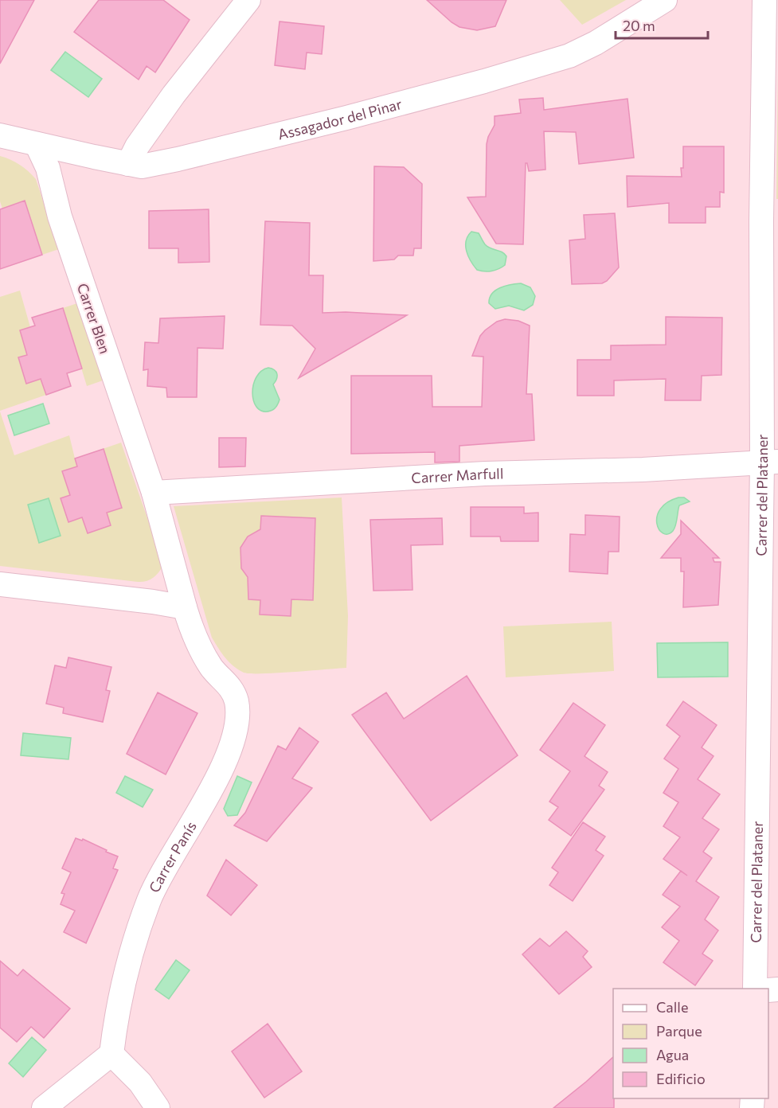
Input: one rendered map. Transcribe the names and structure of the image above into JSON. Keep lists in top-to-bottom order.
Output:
{
  "streets": {
    "street": [
      "Assagador del Pinar",
      "Carrer Blen",
      "Carrer Marfull",
      "Carrer del Plataner",
      "Carrer Panís"
    ]
  },
  "crossings": [
    ["Assagador del Pinar", "Carrer Blen"],
    ["Carrer Blen", "Carrer Marfull"],
    ["Carrer Blen", "Carrer Panís"],
    ["Carrer Marfull", "Carrer del Plataner"]
  ],
  "legend": [
    "Calle",
    "Parque",
    "Agua",
    "Edificio"
  ],
  "scale_bar": "20 m"
}
